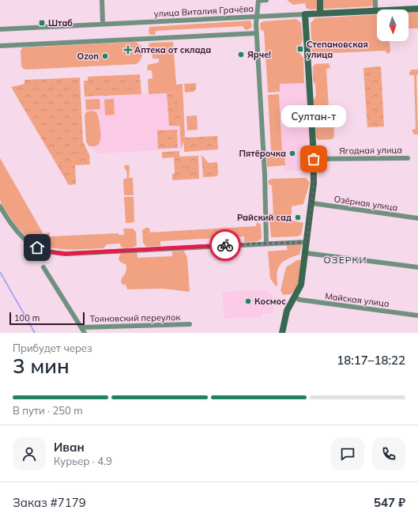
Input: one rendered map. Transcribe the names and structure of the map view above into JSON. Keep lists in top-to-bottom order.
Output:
{
  "streets": {
    "street": [
      "улица Виталия Грачёва",
      "Ягодная улица",
      "Озёрная улица",
      "Майская улица",
      "Тояновский переулок"
    ]
  },
  "districts": ["ОЗЕРКИ"],
  "places": {
    "transit": ["Штаб", "Степановская улица"],
    "health": ["Аптека от склада"],
    "other": [
      "Ярче!",
      "Ozon",
      "Пятёрочка",
      "Султан-т",
      "Райский сад",
      "Космос"
    ]
  },
  "scale_bar": "100 m",
  "north": "bottom",
  "page": {
    "bubble": "Султан-т",
    "scale": "100 m",
    "heading": ["3 мин", "Прибудет через", "18:17–18:22"],
    "panel": [
      "Иван",
      "Курьер · 4.9",
      "Заказ #7179",
      "547 ₽"
    ],
    "bar": "В пути · 250 m"
  }
}
